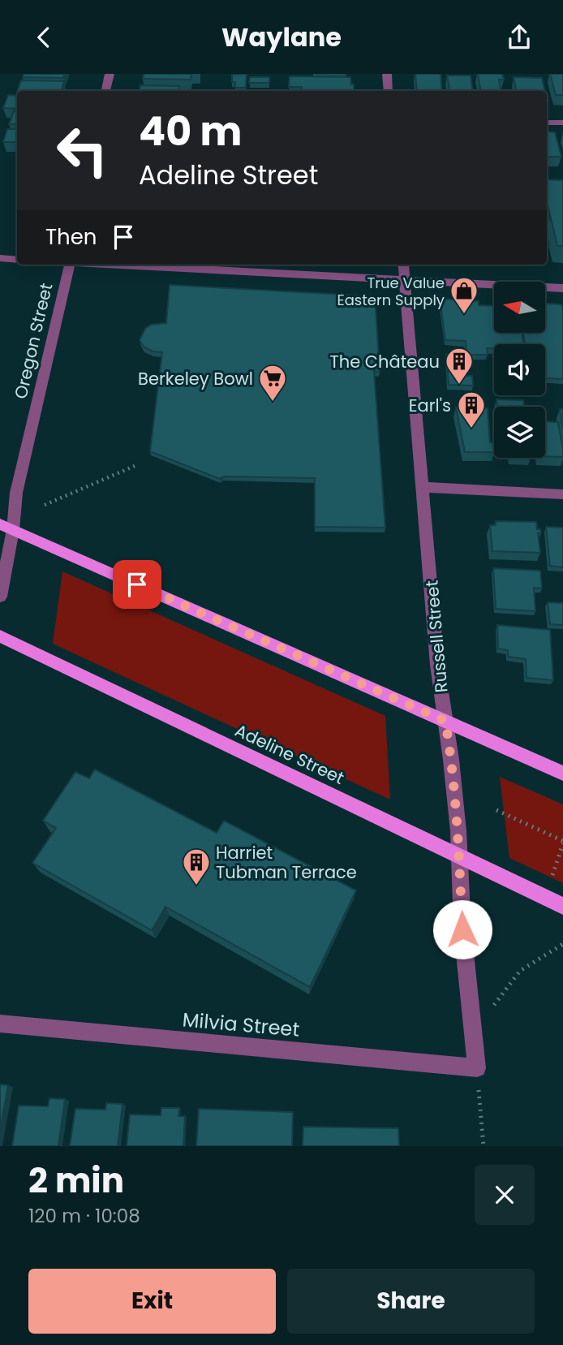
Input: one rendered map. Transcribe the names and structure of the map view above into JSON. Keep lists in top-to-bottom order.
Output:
{
  "streets": {
    "main road": ["Adeline Street"],
    "street": ["Oregon Street", "Russell Street", "Milvia Street"]
  },
  "crossings": [
    ["Russell Street", "Adeline Street"],
    ["Russell Street", "Milvia Street"]
  ],
  "places": {
    "shop": ["True Value Eastern Supply"],
    "building": ["The Château", "Earl's", "Harriet Tubman Terrace"],
    "supermarket": ["Berkeley Bowl"]
  },
  "north": "left",
  "page": {
    "header": "Waylane",
    "turn": ["40 m", "Adeline Street"],
    "then": "Then",
    "heading": ["2 min", "120 m · 10:08"],
    "buttons": ["Exit", "Share"]
  }
}
